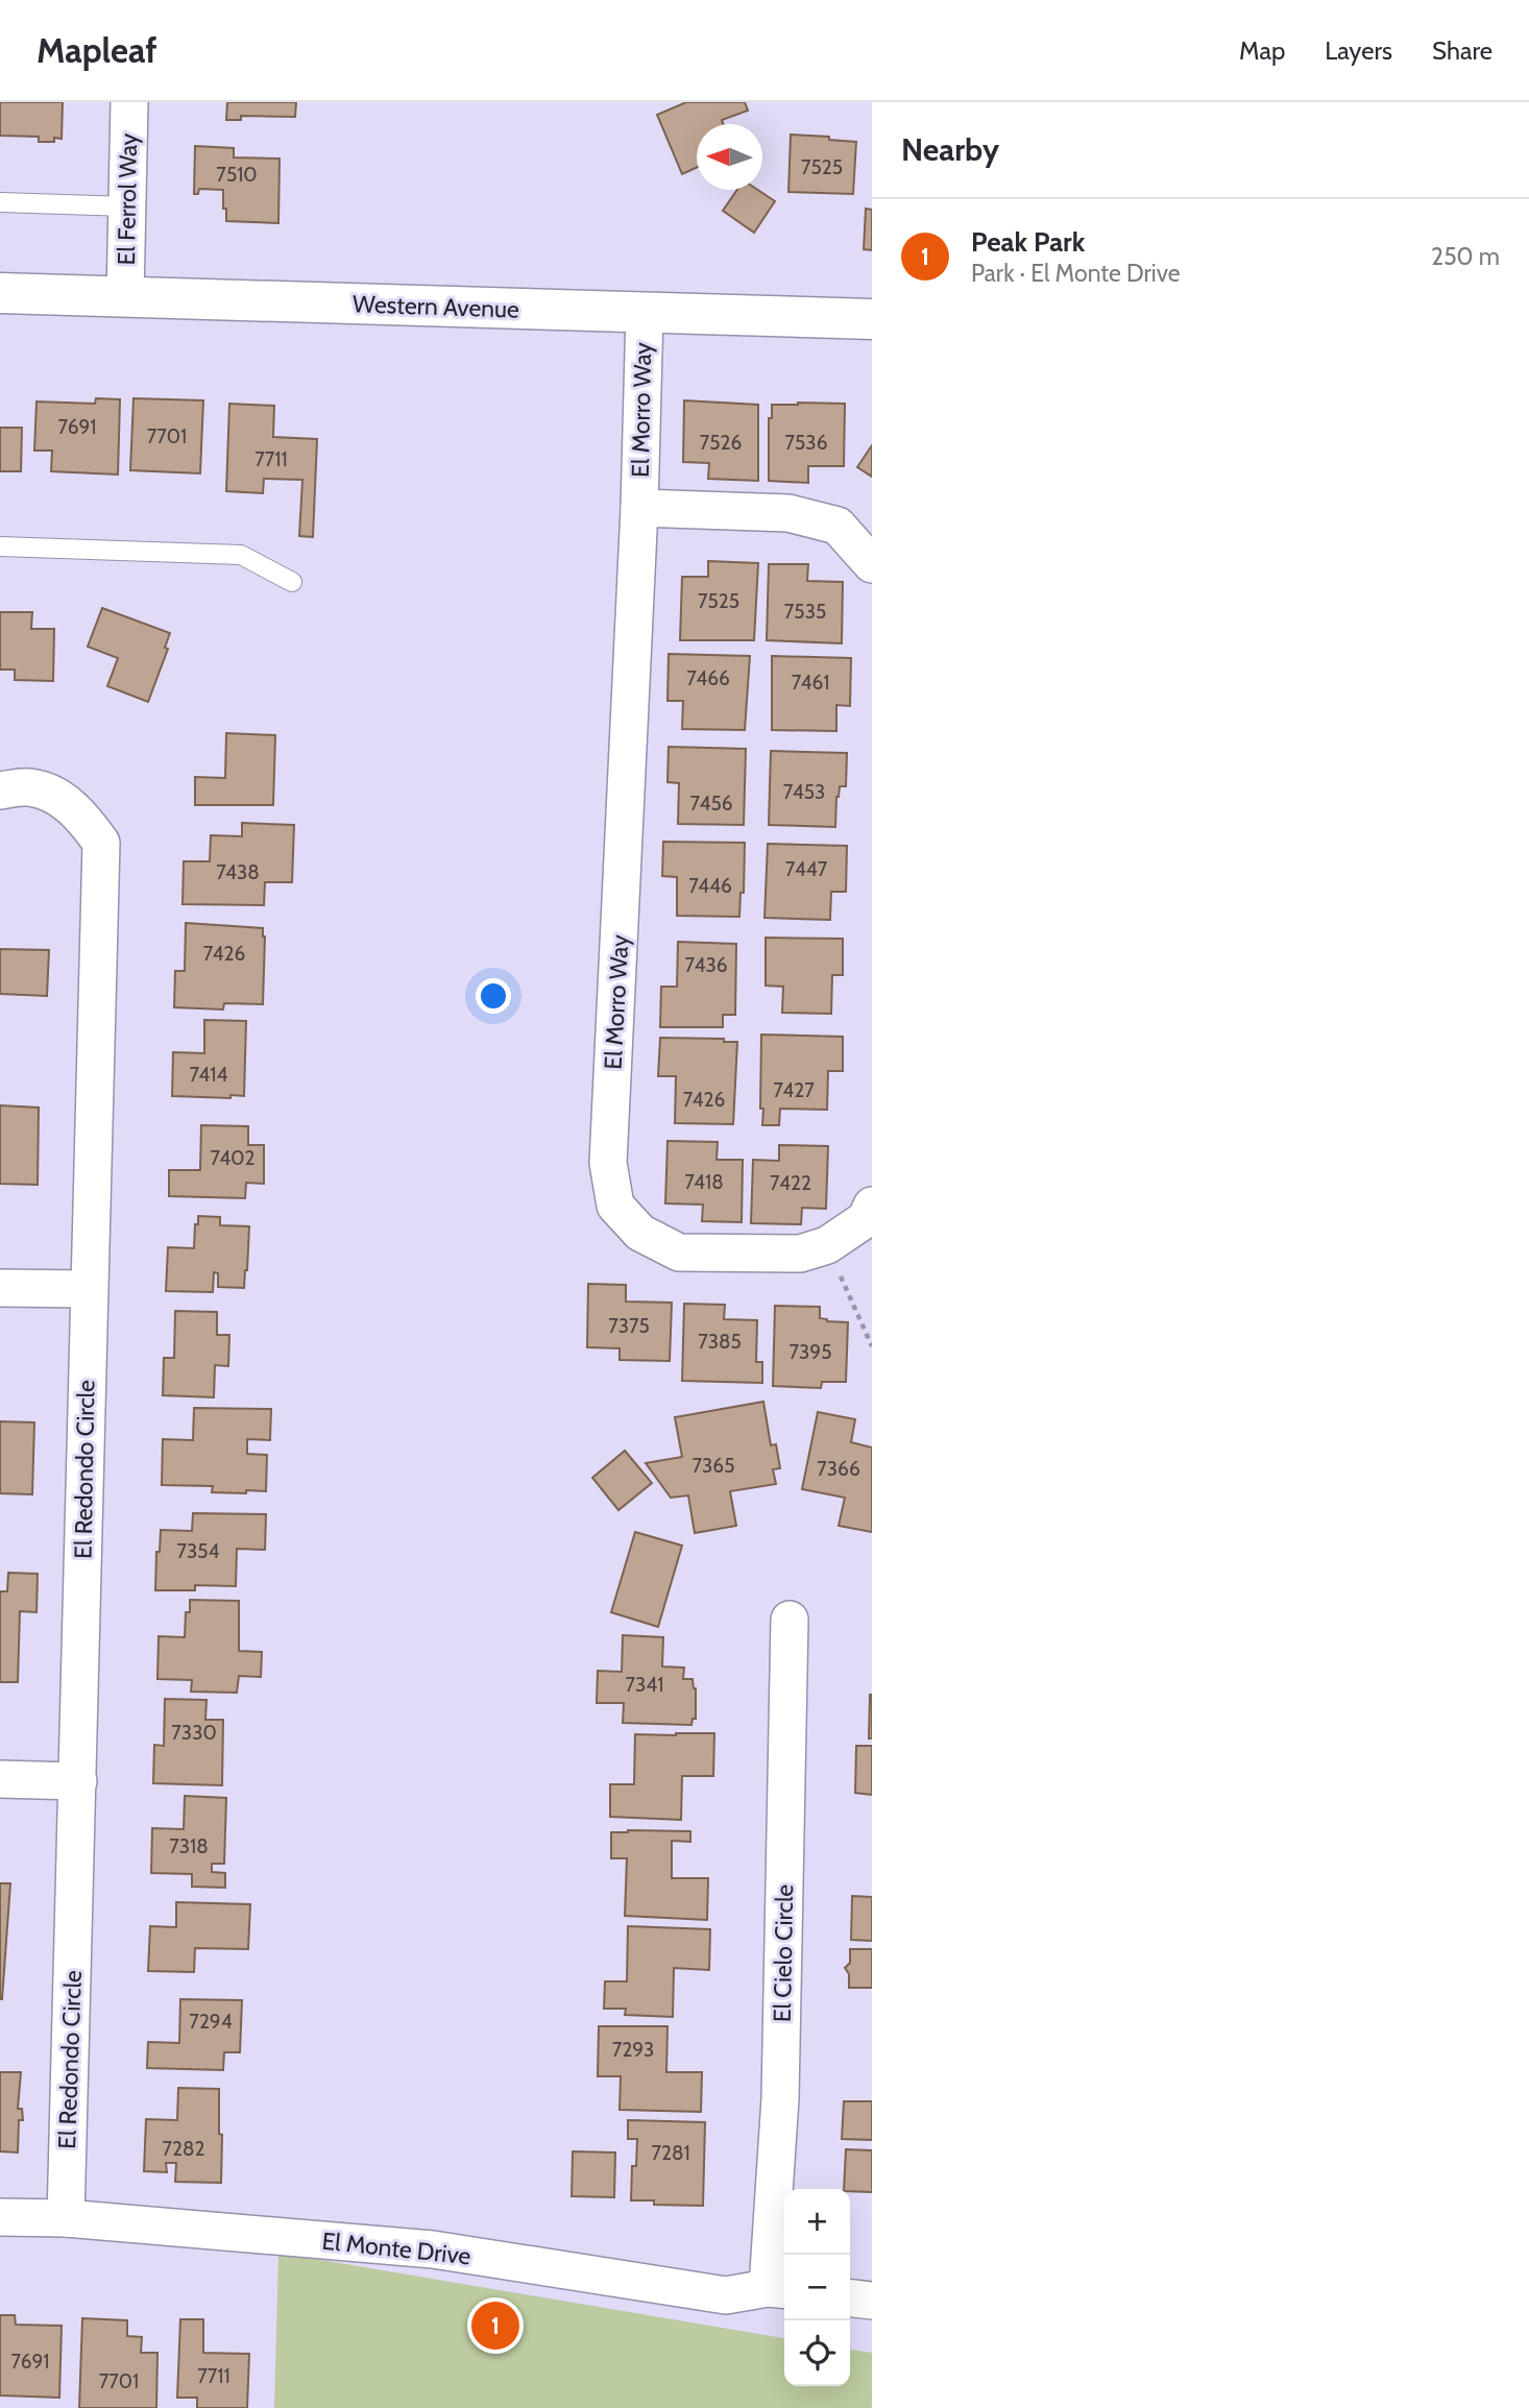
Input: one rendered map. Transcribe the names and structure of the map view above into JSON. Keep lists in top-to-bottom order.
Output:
{
  "streets": {
    "main road": ["Western Avenue"],
    "street": [
      "El Ferrol Way",
      "El Morro Way",
      "El Redondo Circle",
      "El Cielo Circle",
      "El Monte Drive"
    ]
  },
  "crossings": [
    ["El Ferrol Way", "Western Avenue"],
    ["Western Avenue", "El Morro Way"],
    ["El Redondo Circle", "El Monte Drive"],
    ["El Cielo Circle", "El Monte Drive"]
  ],
  "house_numbers": [
    "7525",
    "7510",
    "7691",
    "7701",
    "7526",
    "7536",
    "7711",
    "7525",
    "7535",
    "7466",
    "7461",
    "7453",
    "7456",
    "7447",
    "7438",
    "7446",
    "7426",
    "7436",
    "7414",
    "7427",
    "7426",
    "7402",
    "7418",
    "7422",
    "7375",
    "7385",
    "7395",
    "7365",
    "7366",
    "7354",
    "7341",
    "7330",
    "7318",
    "7294",
    "7293",
    "7282",
    "7281",
    "7691",
    "7711",
    "7701"
  ],
  "north": "left",
  "page": {
    "header": "Mapleaf",
    "nav": ["Map", "Layers", "Share"],
    "heading": "Nearby",
    "list": [
      {
        "mark": "1",
        "name": "Peak Park",
        "note": "Park · El Monte Drive",
        "value": "250 m"
      }
    ],
    "map_buttons": ["+", "−"],
    "pins": "1"
  }
}
